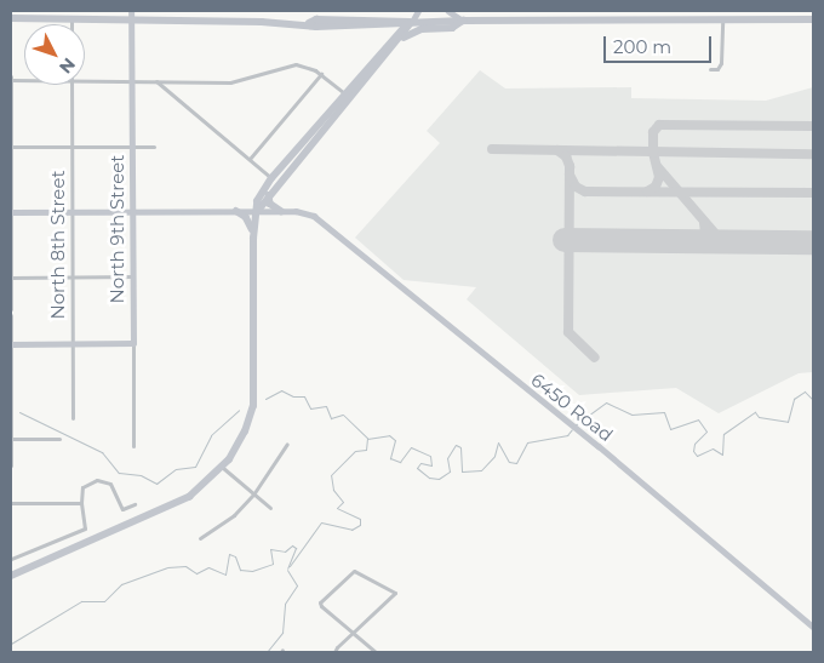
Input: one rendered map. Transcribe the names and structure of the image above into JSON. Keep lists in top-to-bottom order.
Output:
{
  "streets": {
    "street": ["North 9th Street", "North 8th Street", "6450 Road"]
  },
  "scale_bar": "200 m",
  "north": "bottom right"
}
